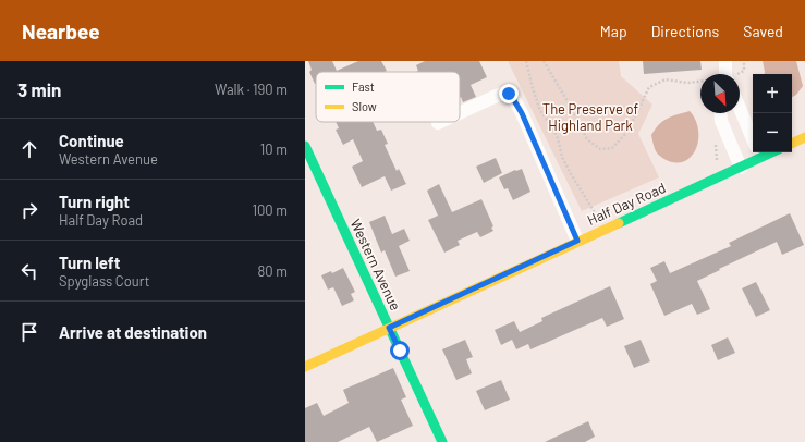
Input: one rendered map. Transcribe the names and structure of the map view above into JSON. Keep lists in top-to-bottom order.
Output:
{
  "streets": {
    "main road": ["Half Day Road", "Western Avenue"]
  },
  "crossings": [
    ["Half Day Road", "Western Avenue"]
  ],
  "parks": ["The Preserve of Highland Park"],
  "legend": ["Fast", "Slow"],
  "north": "bottom right",
  "page": {
    "header": "Nearbee",
    "nav": ["Map", "Directions", "Saved"],
    "heading": ["3 min", "Walk · 190 m"],
    "map_buttons": ["+", "−"],
    "list": [
      ["Continue", "Western Avenue", "10 m"],
      ["Turn right", "Half Day Road", "100 m"],
      ["Turn left", "Spyglass Court", "80 m"],
      "Arrive at destination"
    ]
  }
}
